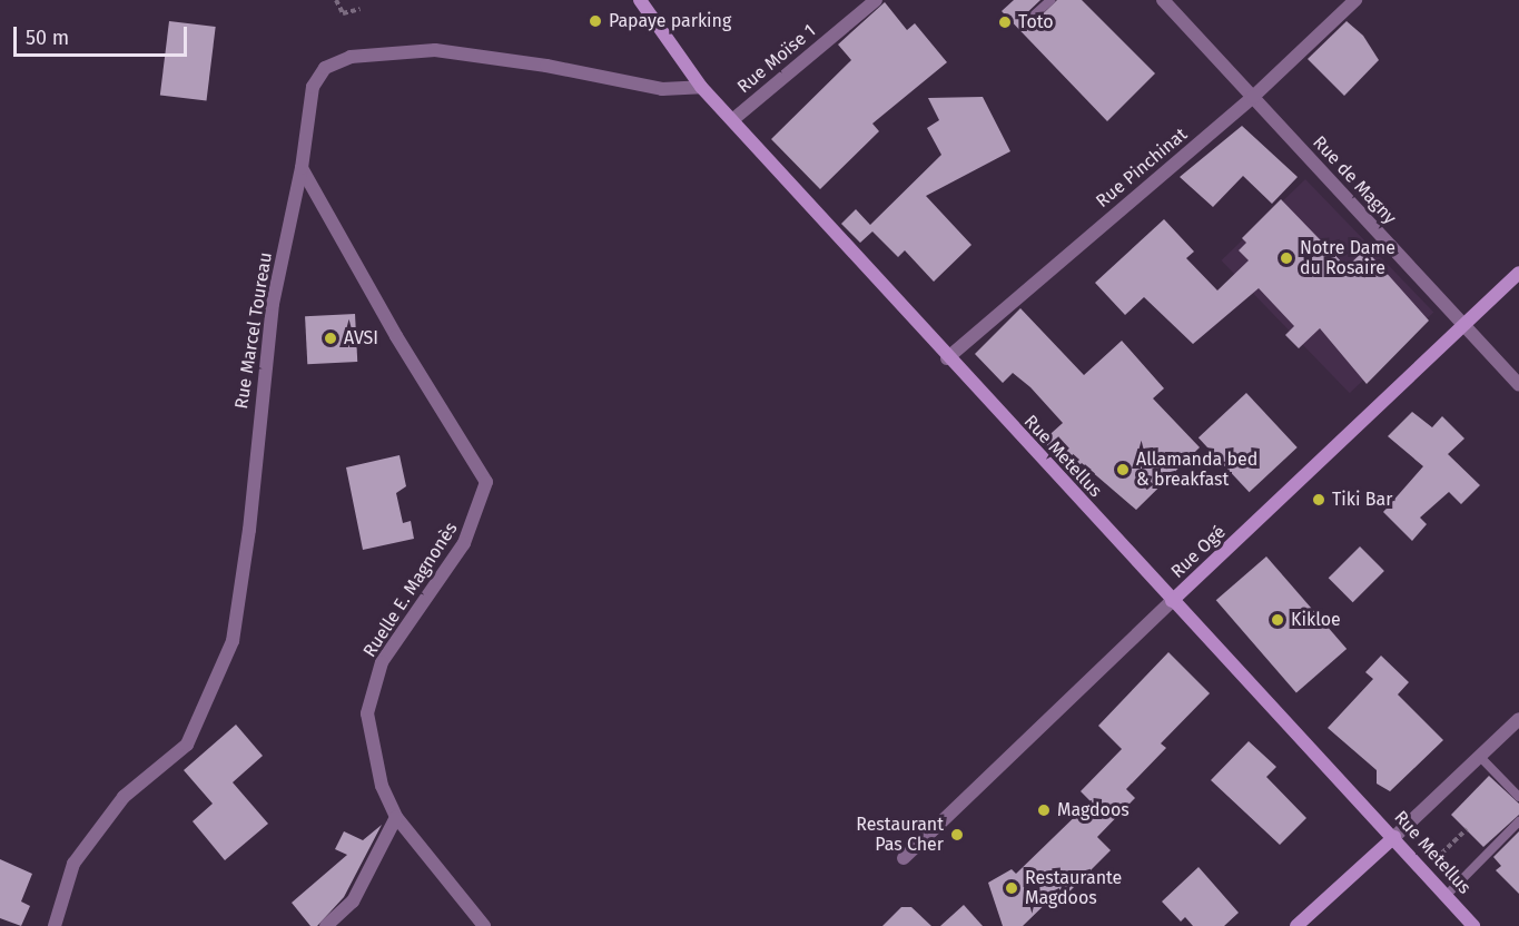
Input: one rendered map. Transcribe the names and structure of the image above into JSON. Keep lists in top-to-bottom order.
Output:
{
  "streets": {
    "street": [
      "Rue Moïse 1",
      "Rue Pinchinat",
      "Rue de Magny",
      "Rue Marcel Toureau",
      "Rue Metellus",
      "Rue Ogé",
      "Ruelle E. Magnonès"
    ]
  },
  "crossings": [
    ["Rue Moïse 1", "Rue Metellus"],
    ["Rue Pinchinat", "Rue de Magny"],
    ["Rue Pinchinat", "Rue Metellus"],
    ["Rue de Magny", "Rue Ogé"],
    ["Rue Marcel Toureau", "Rue Metellus"],
    ["Rue Marcel Toureau", "Ruelle E. Magnonès"],
    ["Rue Metellus", "Rue Ogé"]
  ],
  "places": [
    "Papaye parking",
    "Toto",
    "Notre Dame du Rosaire",
    "AVSI",
    "Allamanda bed & breakfast",
    "Tiki Bar",
    "Kikloe",
    "Magdoos",
    "Restaurant Pas Cher",
    "Restaurante Magdoos"
  ],
  "scale_bar": "50 m"
}
